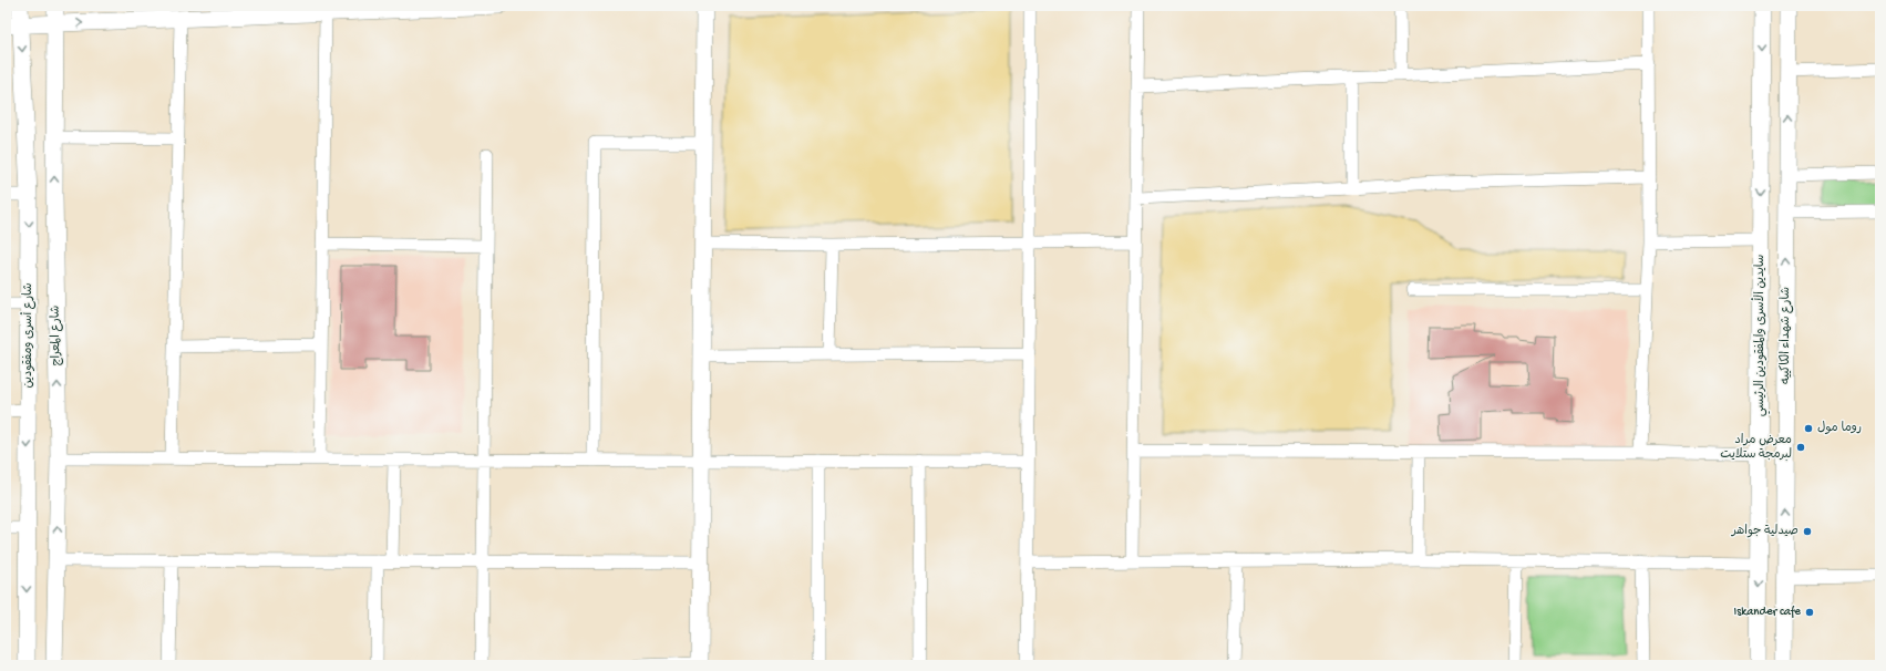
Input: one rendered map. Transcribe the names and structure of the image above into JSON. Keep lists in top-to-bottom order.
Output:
{
  "streets": {
    "street": [
      "شارع أسرى ومفقودين",
      "شارع المعراج",
      "سايدين الأسرى والمفقودين الرئيسي",
      "شارع شهداء الكاكييه"
    ]
  },
  "places": [
    "روما مول",
    "معرض مراد لبرمجة ستلايت",
    "صيدلية جواهر",
    "Iskander cafe"
  ]
}
